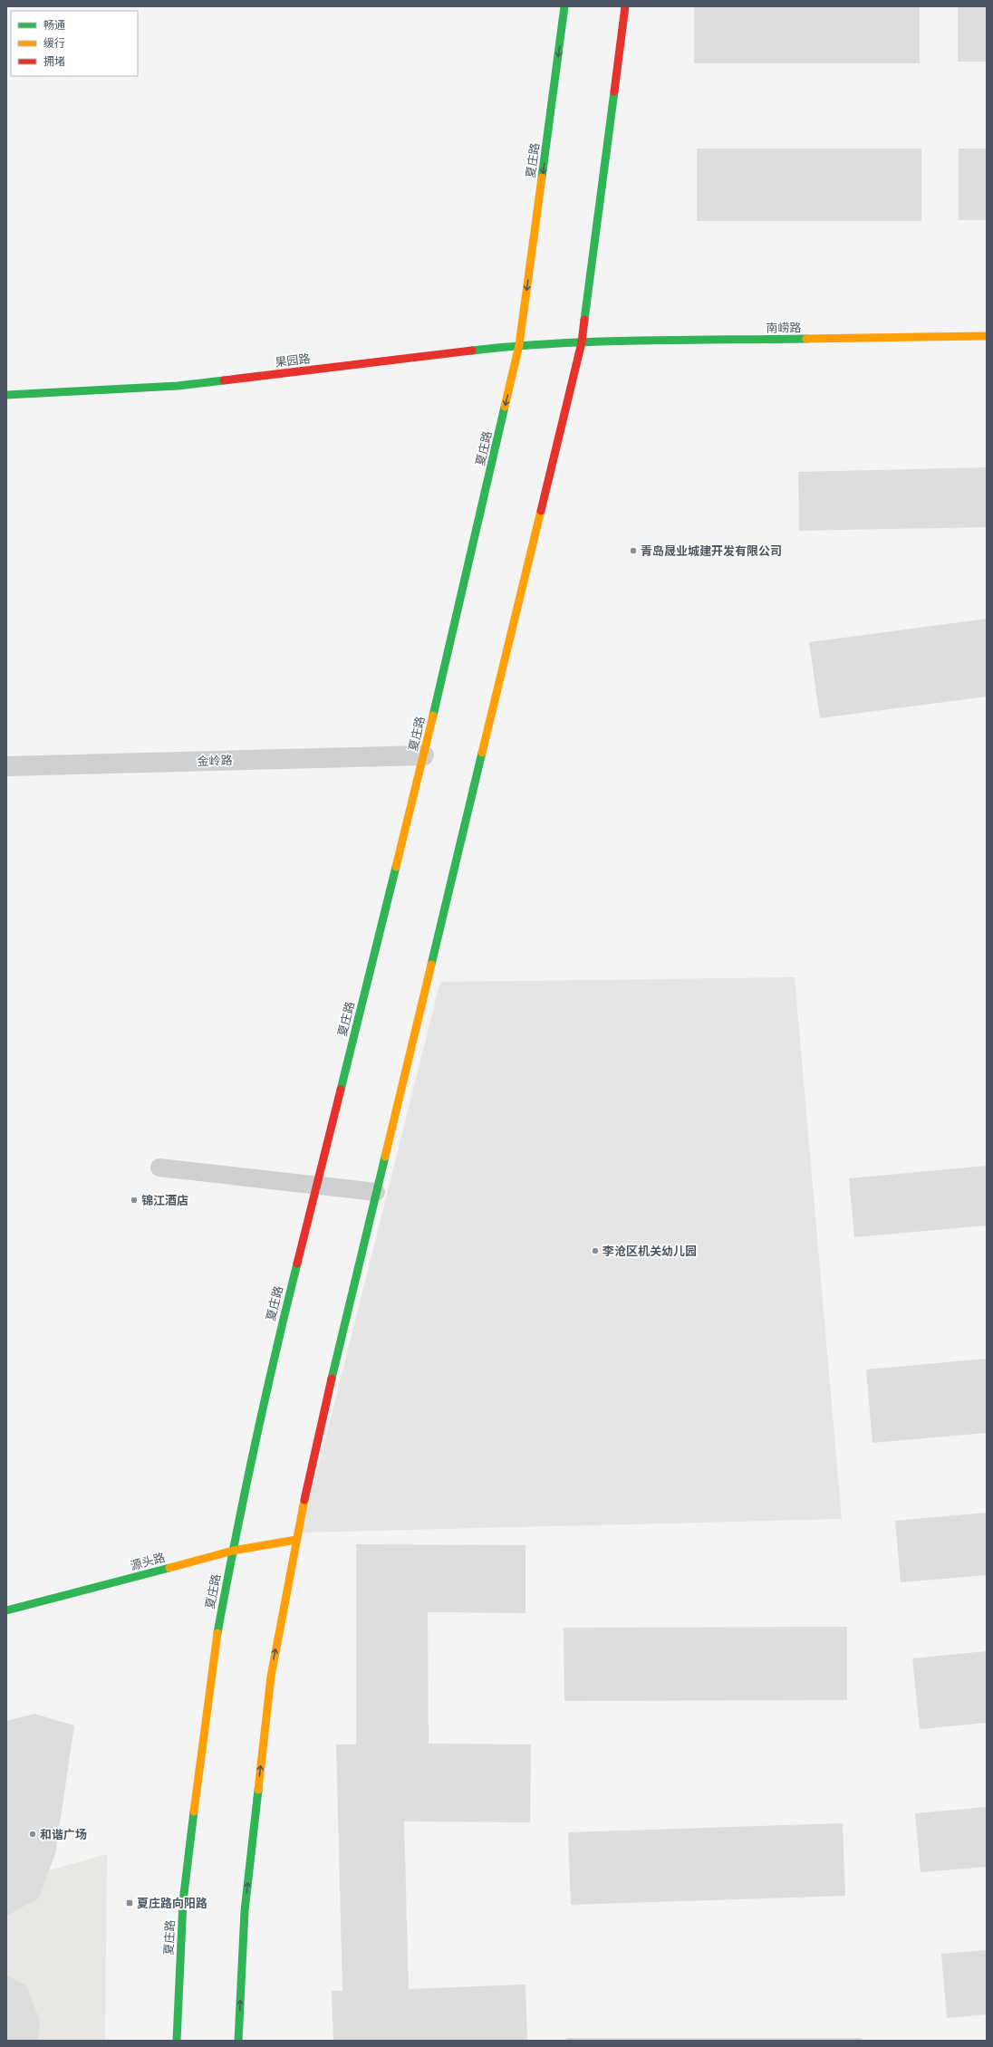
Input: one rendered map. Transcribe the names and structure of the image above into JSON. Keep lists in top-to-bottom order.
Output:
{
  "streets": {
    "main road": [
      "夏庄路",
      "南崂路",
      "果园路",
      "源头路"
    ],
    "street": ["金岭路"]
  },
  "crossings": [
    ["夏庄路", "果园路"],
    ["夏庄路", "金岭路"],
    ["夏庄路", "源头路"],
    ["南崂路", "果园路"]
  ],
  "places": {
    "other": [
      "青岛晟业城建开发有限公司",
      "锦江酒店",
      "李沧区机关幼儿园",
      "和谐广场"
    ],
    "transit": ["夏庄路向阳路"]
  },
  "legend": ["畅通", "缓行", "拥堵"]
}
